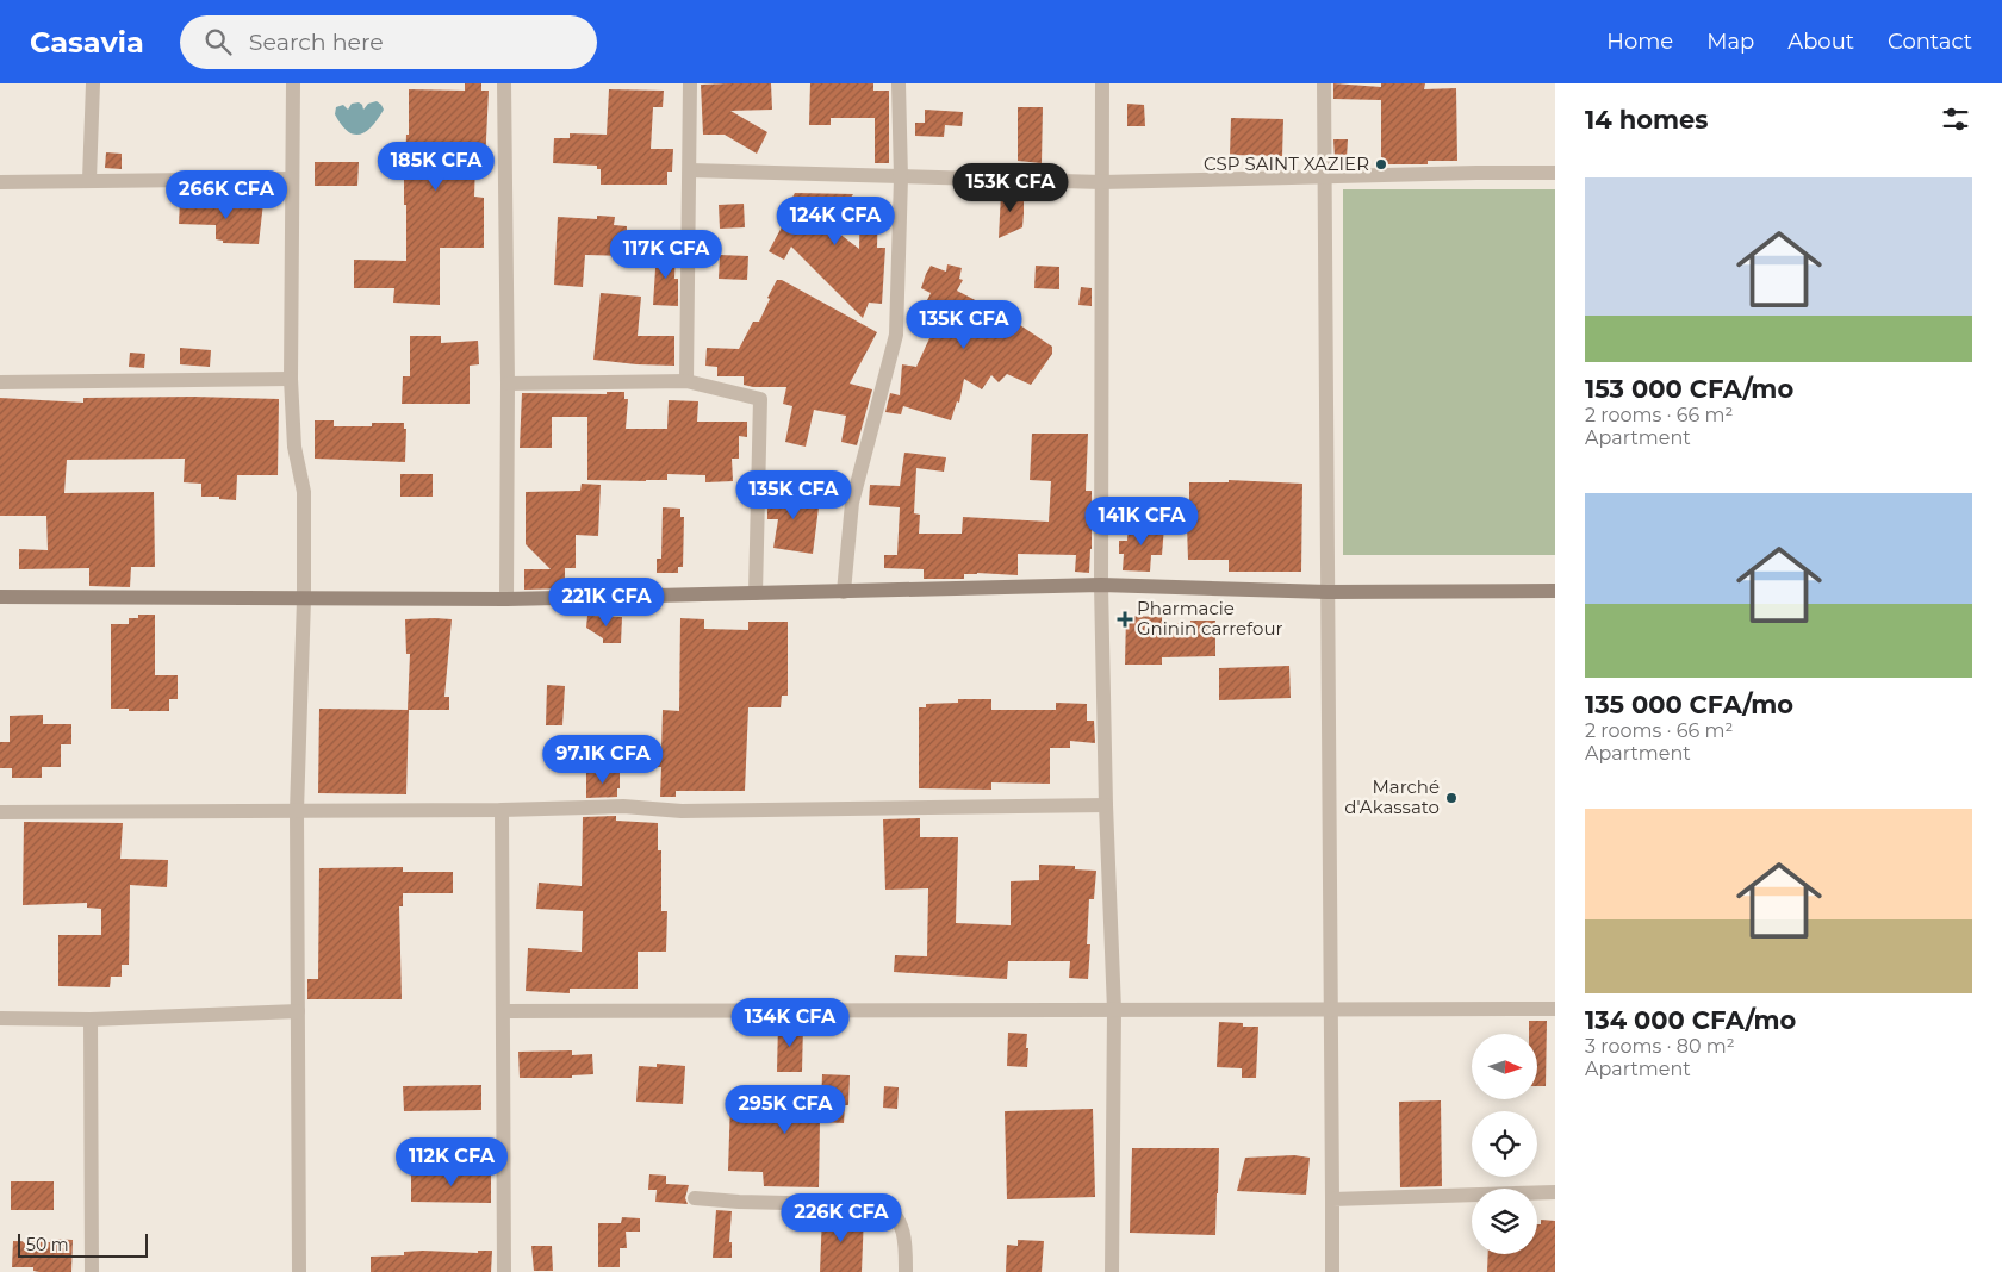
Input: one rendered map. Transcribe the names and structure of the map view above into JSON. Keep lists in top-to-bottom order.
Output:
{
  "places": {
    "other": ["CSP SAINT XAZIER", "Marché d'Akassato"],
    "health": ["Pharmacie Gninin carrefour"]
  },
  "scale_bar": "50 m",
  "north": "right",
  "page": {
    "header": "Casavia",
    "search": "Search here",
    "nav": [
      "Home",
      "Map",
      "About",
      "Contact"
    ],
    "heading": "14 homes",
    "price": [
      "185K CFA",
      "153K CFA",
      "266K CFA",
      "124K CFA",
      "117K CFA",
      "135K CFA",
      "135K CFA",
      "141K CFA",
      "221K CFA",
      "97.1K CFA",
      "134K CFA",
      "295K CFA",
      "112K CFA",
      "226K CFA"
    ],
    "list": [
      {
        "name": "153 000 CFA/mo",
        "note": "2 rooms · 66 m² · Apartment"
      },
      {
        "name": "135 000 CFA/mo",
        "note": "2 rooms · 66 m² · Apartment"
      },
      {
        "name": "134 000 CFA/mo",
        "note": "3 rooms · 80 m² · Apartment"
      }
    ],
    "scale": "50 m"
  }
}
